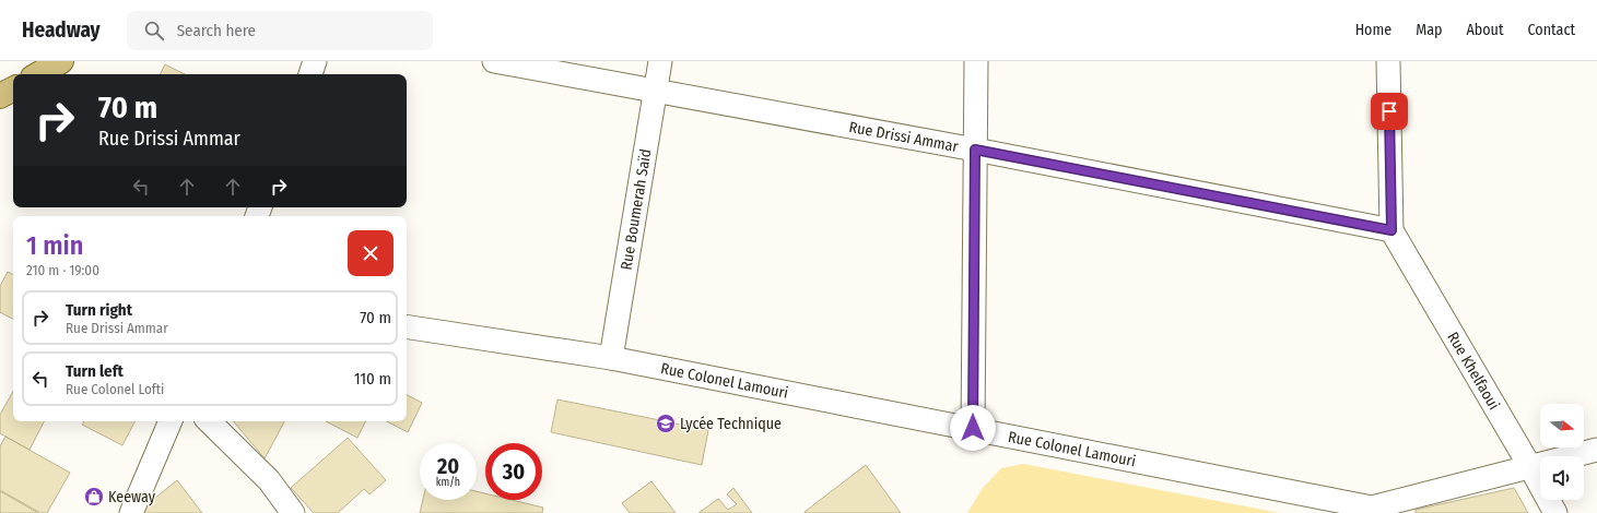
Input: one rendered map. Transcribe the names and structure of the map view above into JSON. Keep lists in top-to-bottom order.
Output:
{
  "streets": {
    "street": [
      "Rue Drissi Ammar",
      "Rue Boumerah Saïd",
      "Rue Khelfaoui",
      "Rue Colonel Lamouri"
    ]
  },
  "crossings": [
    ["Rue Drissi Ammar", "Rue Boumerah Saïd"],
    ["Rue Drissi Ammar", "Rue Khelfaoui"],
    ["Rue Boumerah Saïd", "Rue Colonel Lamouri"],
    ["Rue Khelfaoui", "Rue Colonel Lamouri"]
  ],
  "places": {
    "school or university": ["Lycée Technique"],
    "shop": ["Keeway"]
  },
  "north": "right",
  "page": {
    "header": "Headway",
    "search": "Search here",
    "nav": [
      "Home",
      "Map",
      "About",
      "Contact"
    ],
    "turn": ["70 m", "Rue Drissi Ammar"],
    "heading": ["1 min", "210 m · 19:00"],
    "list": [
      {
        "name": "Turn right",
        "note": "Rue Drissi Ammar",
        "value": "70 m"
      },
      {
        "name": "Turn left",
        "note": "Rue Colonel Lofti",
        "value": "110 m"
      }
    ],
    "speed": "20 km/h",
    "limit": "30"
  }
}
